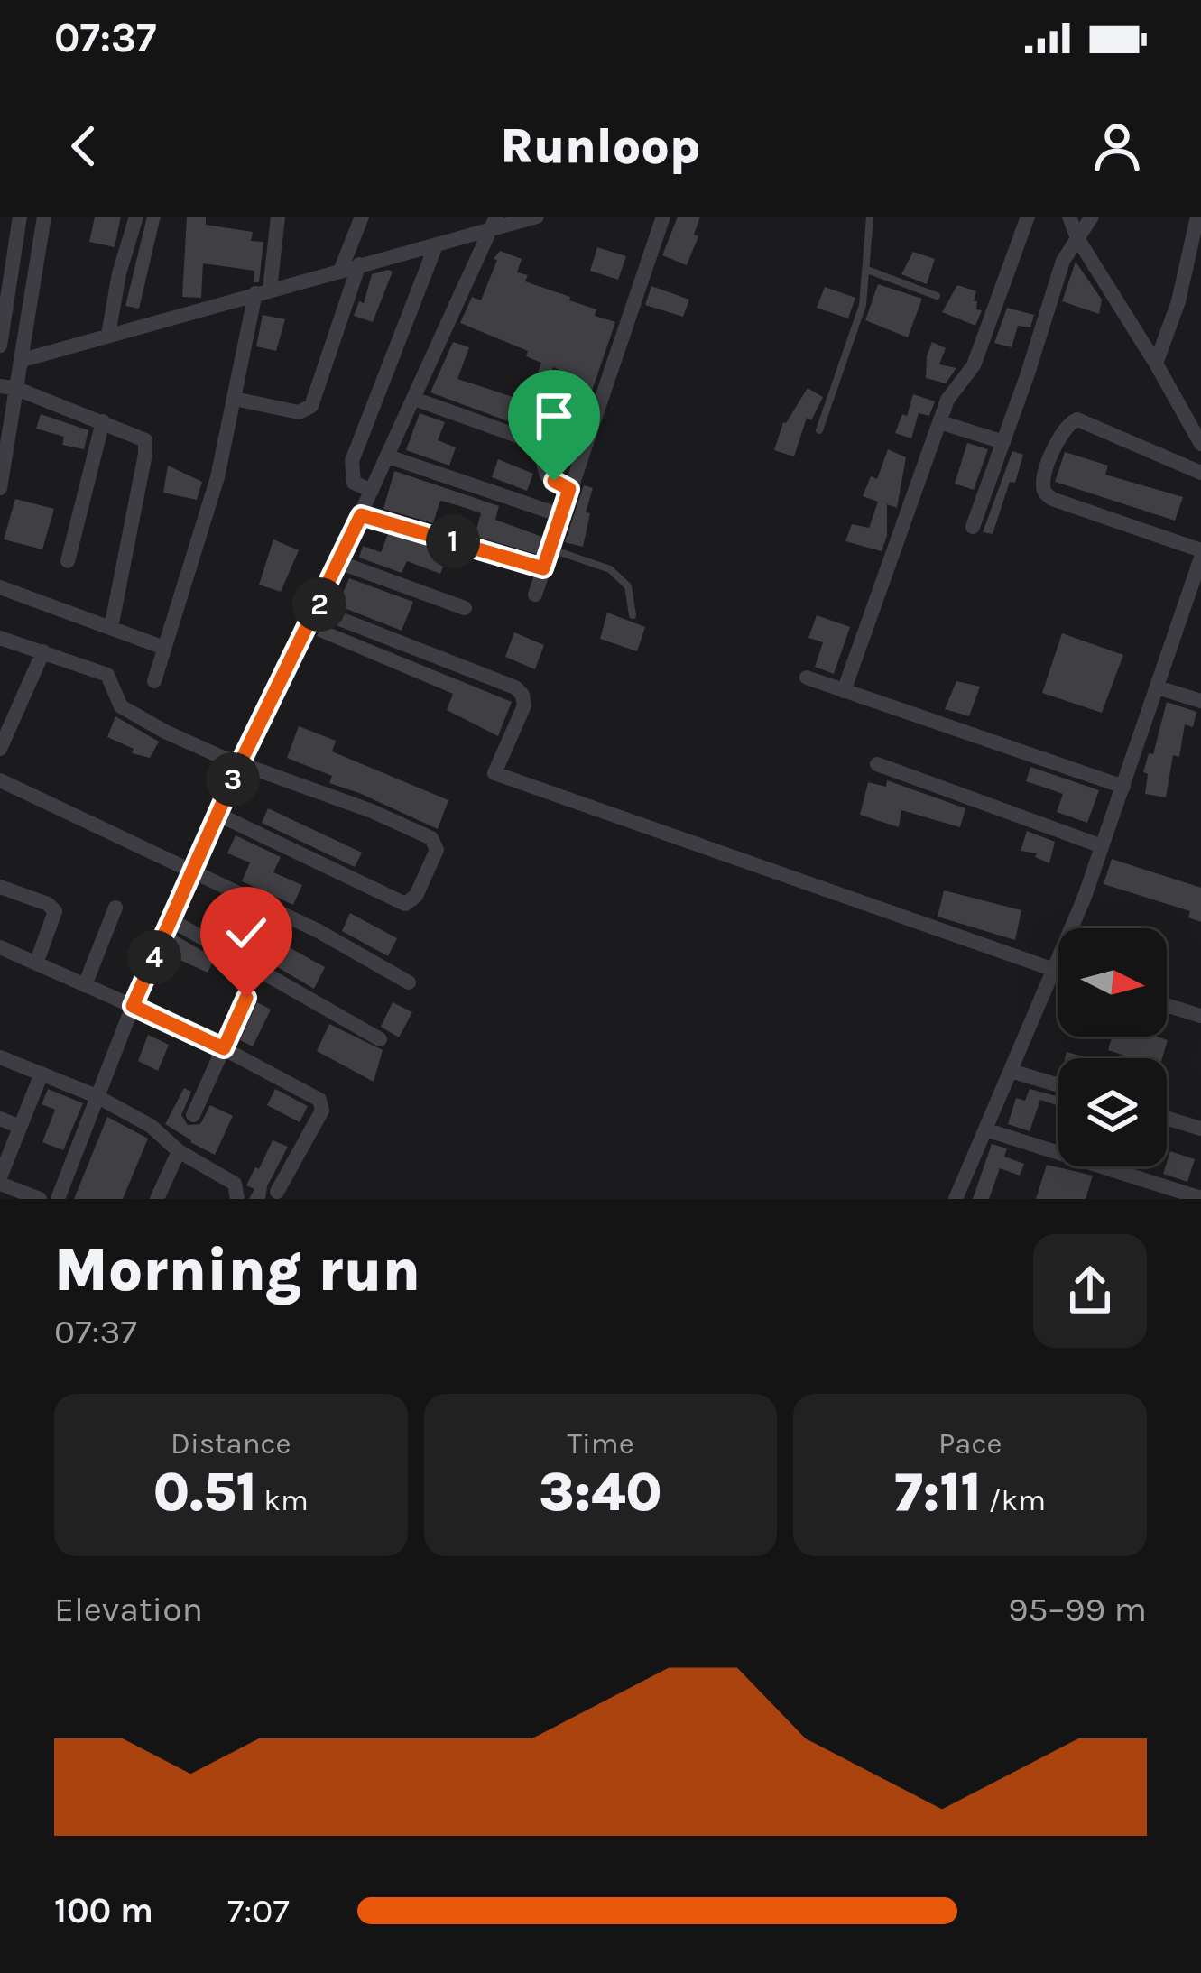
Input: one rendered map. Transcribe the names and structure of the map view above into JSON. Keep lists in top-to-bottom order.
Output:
{
  "north": "right",
  "page": {
    "status": "07:37",
    "header": "Runloop",
    "pins": [
      "1",
      "2",
      "3",
      "4"
    ],
    "heading": ["Morning run", "07:37"],
    "stats": [
      ["Distance", "0.51 km"],
      ["Time", "3:40"],
      ["Pace", "7:11 /km"]
    ],
    "chart": ["Elevation", "95–99 m"],
    "list": [
      {
        "name": "100 m",
        "note": "7:07"
      }
    ]
  }
}
